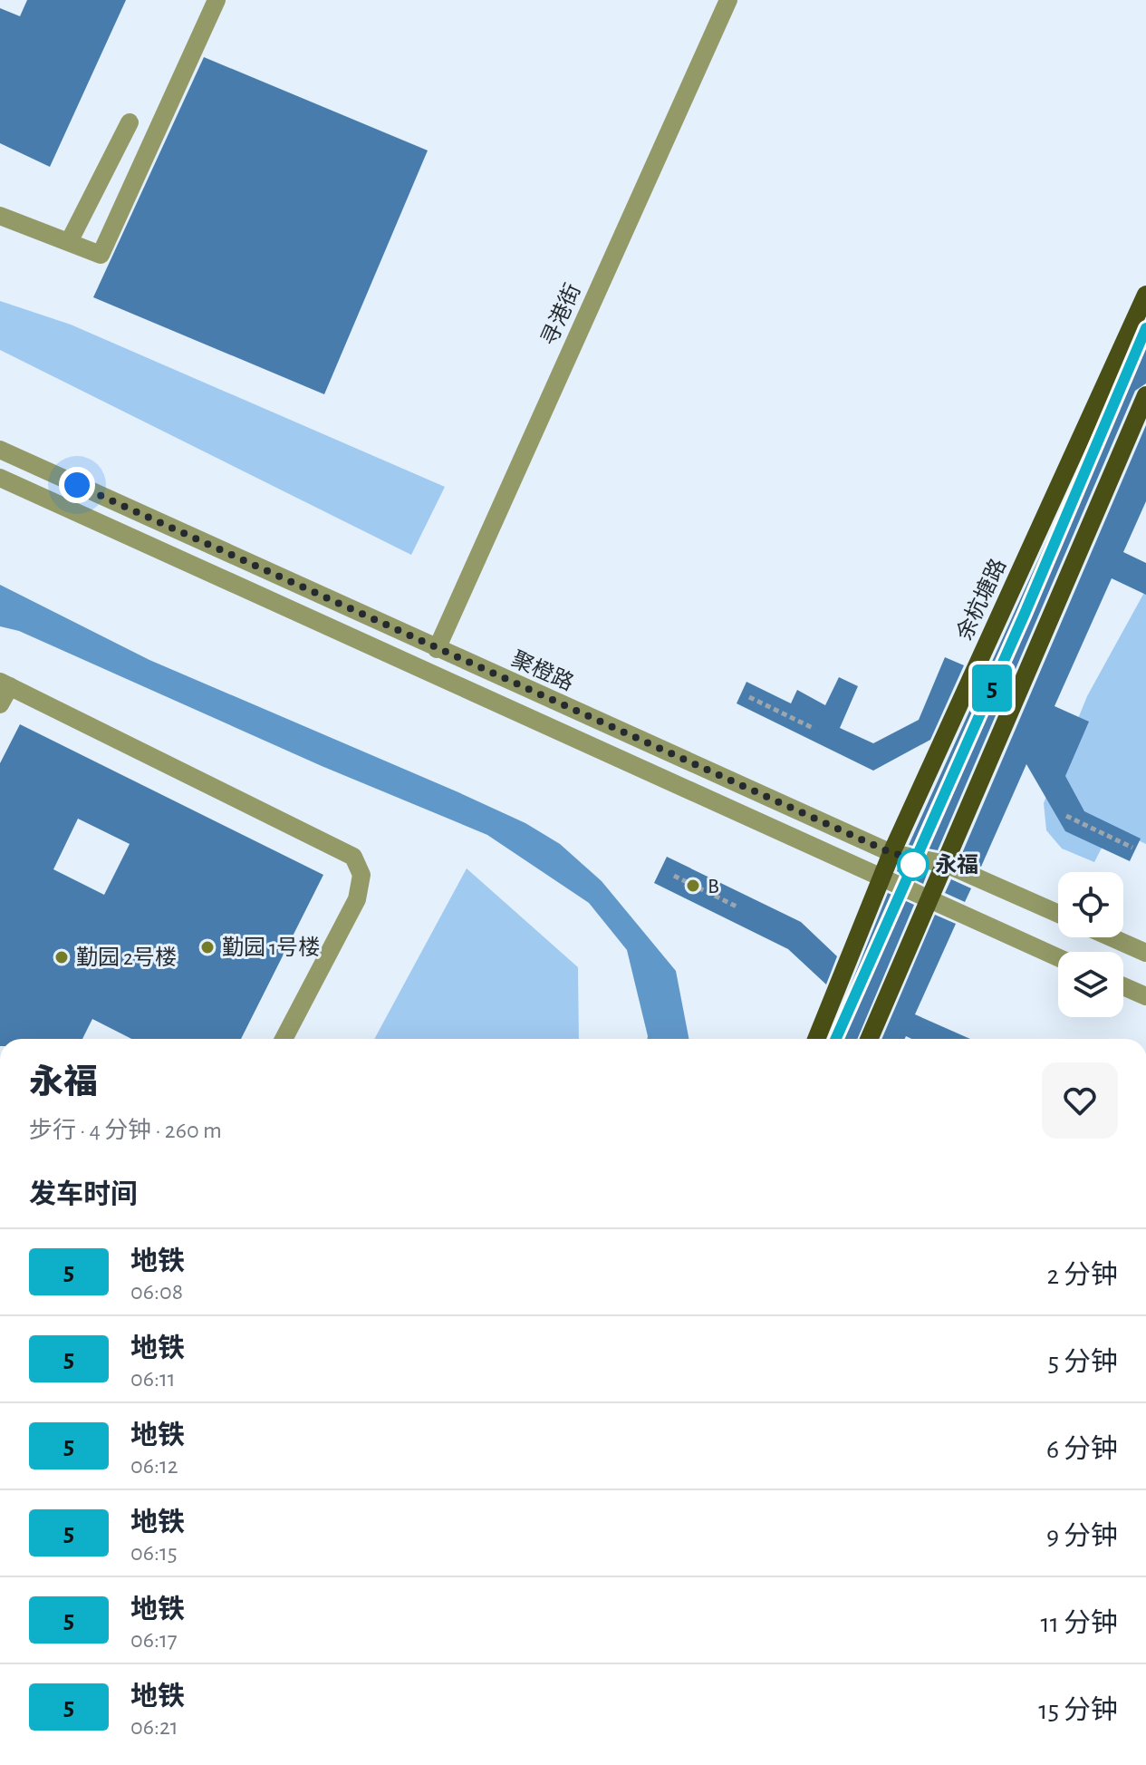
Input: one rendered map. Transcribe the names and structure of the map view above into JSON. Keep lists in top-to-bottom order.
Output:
{
  "streets": {
    "main road": ["余杭塘路"],
    "street": ["寻港街", "聚橙路"]
  },
  "crossings": [
    ["寻港街", "聚橙路"],
    ["余杭塘路", "聚橙路"]
  ],
  "places": [
    "永福",
    "B",
    "勤园 1号楼",
    "勤园 2号楼"
  ],
  "lines": ["metro line 5"],
  "page": {
    "on_map": "5",
    "heading": [
      ["永福", "步行 · 4 分钟 · 260 m"],
      "发车时间"
    ],
    "list": [
      {
        "mark": "5",
        "name": "地铁",
        "note": "06:08",
        "value": "2 分钟"
      },
      {
        "mark": "5",
        "name": "地铁",
        "note": "06:11",
        "value": "5 分钟"
      },
      {
        "mark": "5",
        "name": "地铁",
        "note": "06:12",
        "value": "6 分钟"
      },
      {
        "mark": "5",
        "name": "地铁",
        "note": "06:15",
        "value": "9 分钟"
      },
      {
        "mark": "5",
        "name": "地铁",
        "note": "06:17",
        "value": "11 分钟"
      },
      {
        "mark": "5",
        "name": "地铁",
        "note": "06:21",
        "value": "15 分钟"
      }
    ]
  }
}
